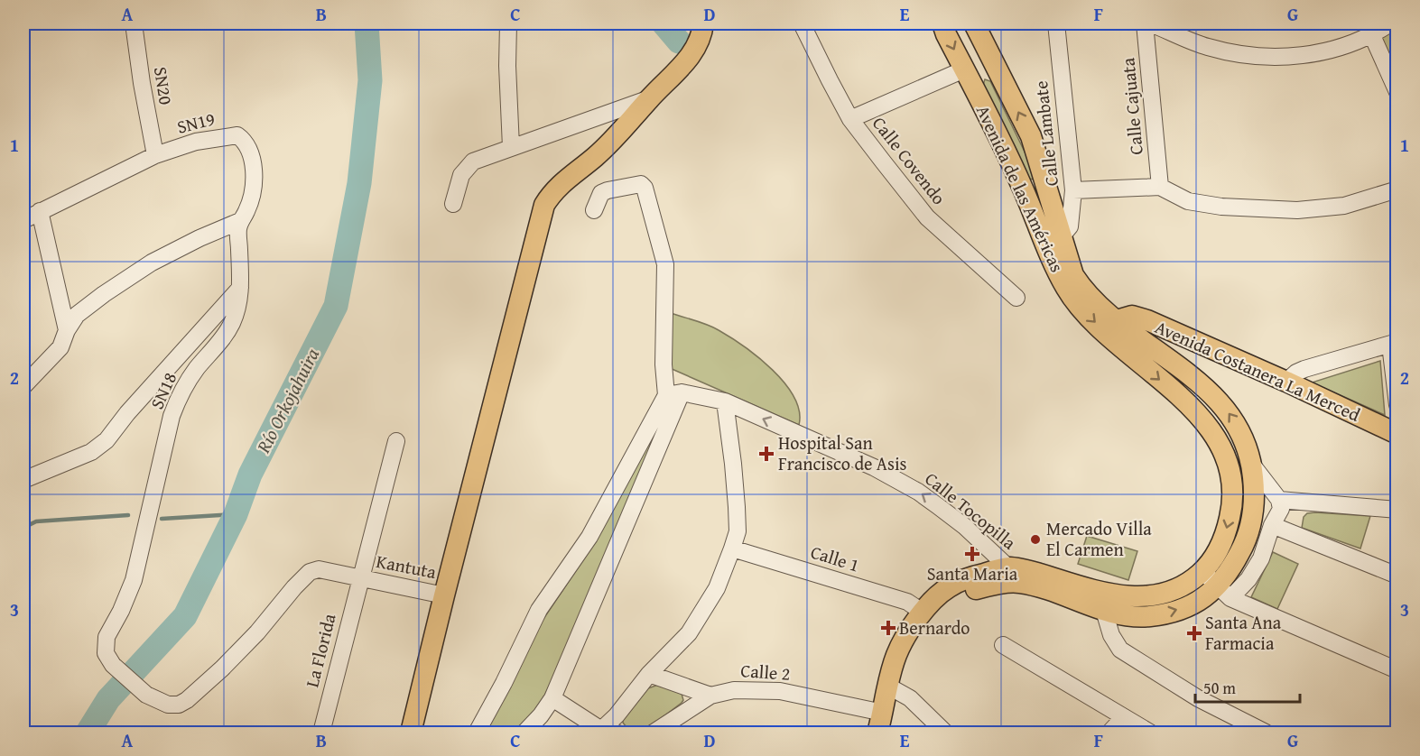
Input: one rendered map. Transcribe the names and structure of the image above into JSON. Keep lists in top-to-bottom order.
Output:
{
  "streets": {
    "main road": ["Avenida de las Américas", "Avenida Costanera La Merced"],
    "street": [
      "SN20",
      "Calle Cajuata",
      "SN19",
      "Calle Lambate",
      "Calle Covendo",
      "SN18",
      "Calle Tocopilla",
      "Calle 1",
      "Kantuta",
      "La Florida",
      "Calle 2"
    ]
  },
  "crossings": [
    ["SN20", "SN19"],
    ["SN19", "SN18"],
    ["Calle Lambate", "Avenida de las Américas"],
    ["Avenida de las Américas", "Avenida Costanera La Merced"],
    ["SN18", "Kantuta"],
    ["Kantuta", "La Florida"]
  ],
  "one_way": ["Calle Tocopilla"],
  "water": ["Río Orkojahuira"],
  "places": {
    "health": [
      "Hospital San Francisco de Asis",
      "Santa Maria",
      "Bernardo",
      "Santa Ana Farmacia"
    ],
    "other": ["Mercado Villa El Carmen"]
  },
  "scale_bar": "50 m",
  "grid": {
    "columns": [
      "A",
      "B",
      "C",
      "D",
      "E",
      "F",
      "G"
    ],
    "rows": ["1", "2", "3"]
  }
}
